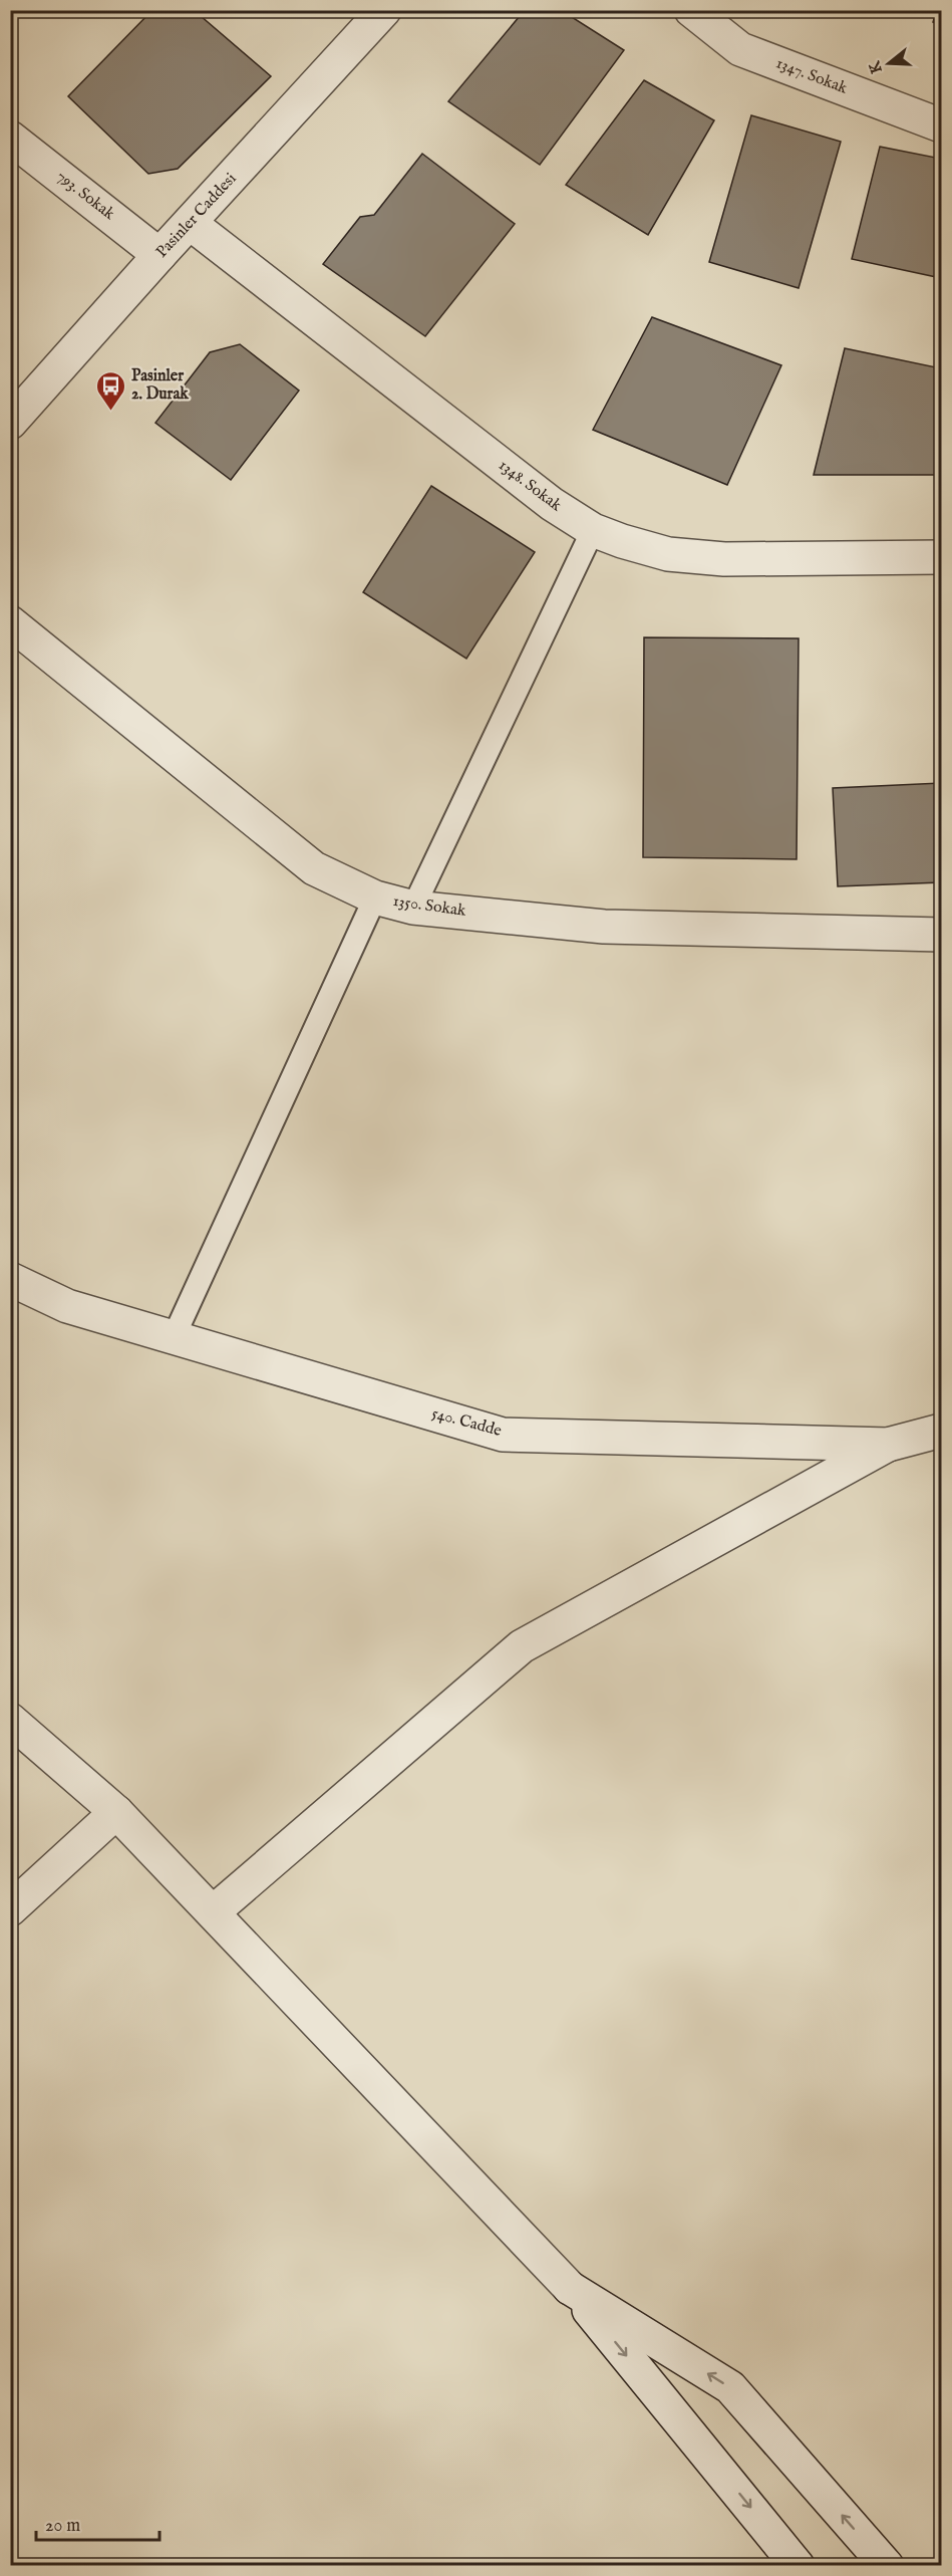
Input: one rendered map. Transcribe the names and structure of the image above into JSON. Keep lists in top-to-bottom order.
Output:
{
  "streets": {
    "street": [
      "1347. Sokak",
      "793. Sokak",
      "Pasinler Caddesi",
      "1348. Sokak",
      "1350. Sokak",
      "540. Cadde"
    ]
  },
  "crossings": [
    ["793. Sokak", "Pasinler Caddesi"],
    ["Pasinler Caddesi", "1348. Sokak"]
  ],
  "places": {
    "bus stop": ["Pasinler 2. Durak"]
  },
  "scale_bar": "20 m",
  "north": "left"
}
